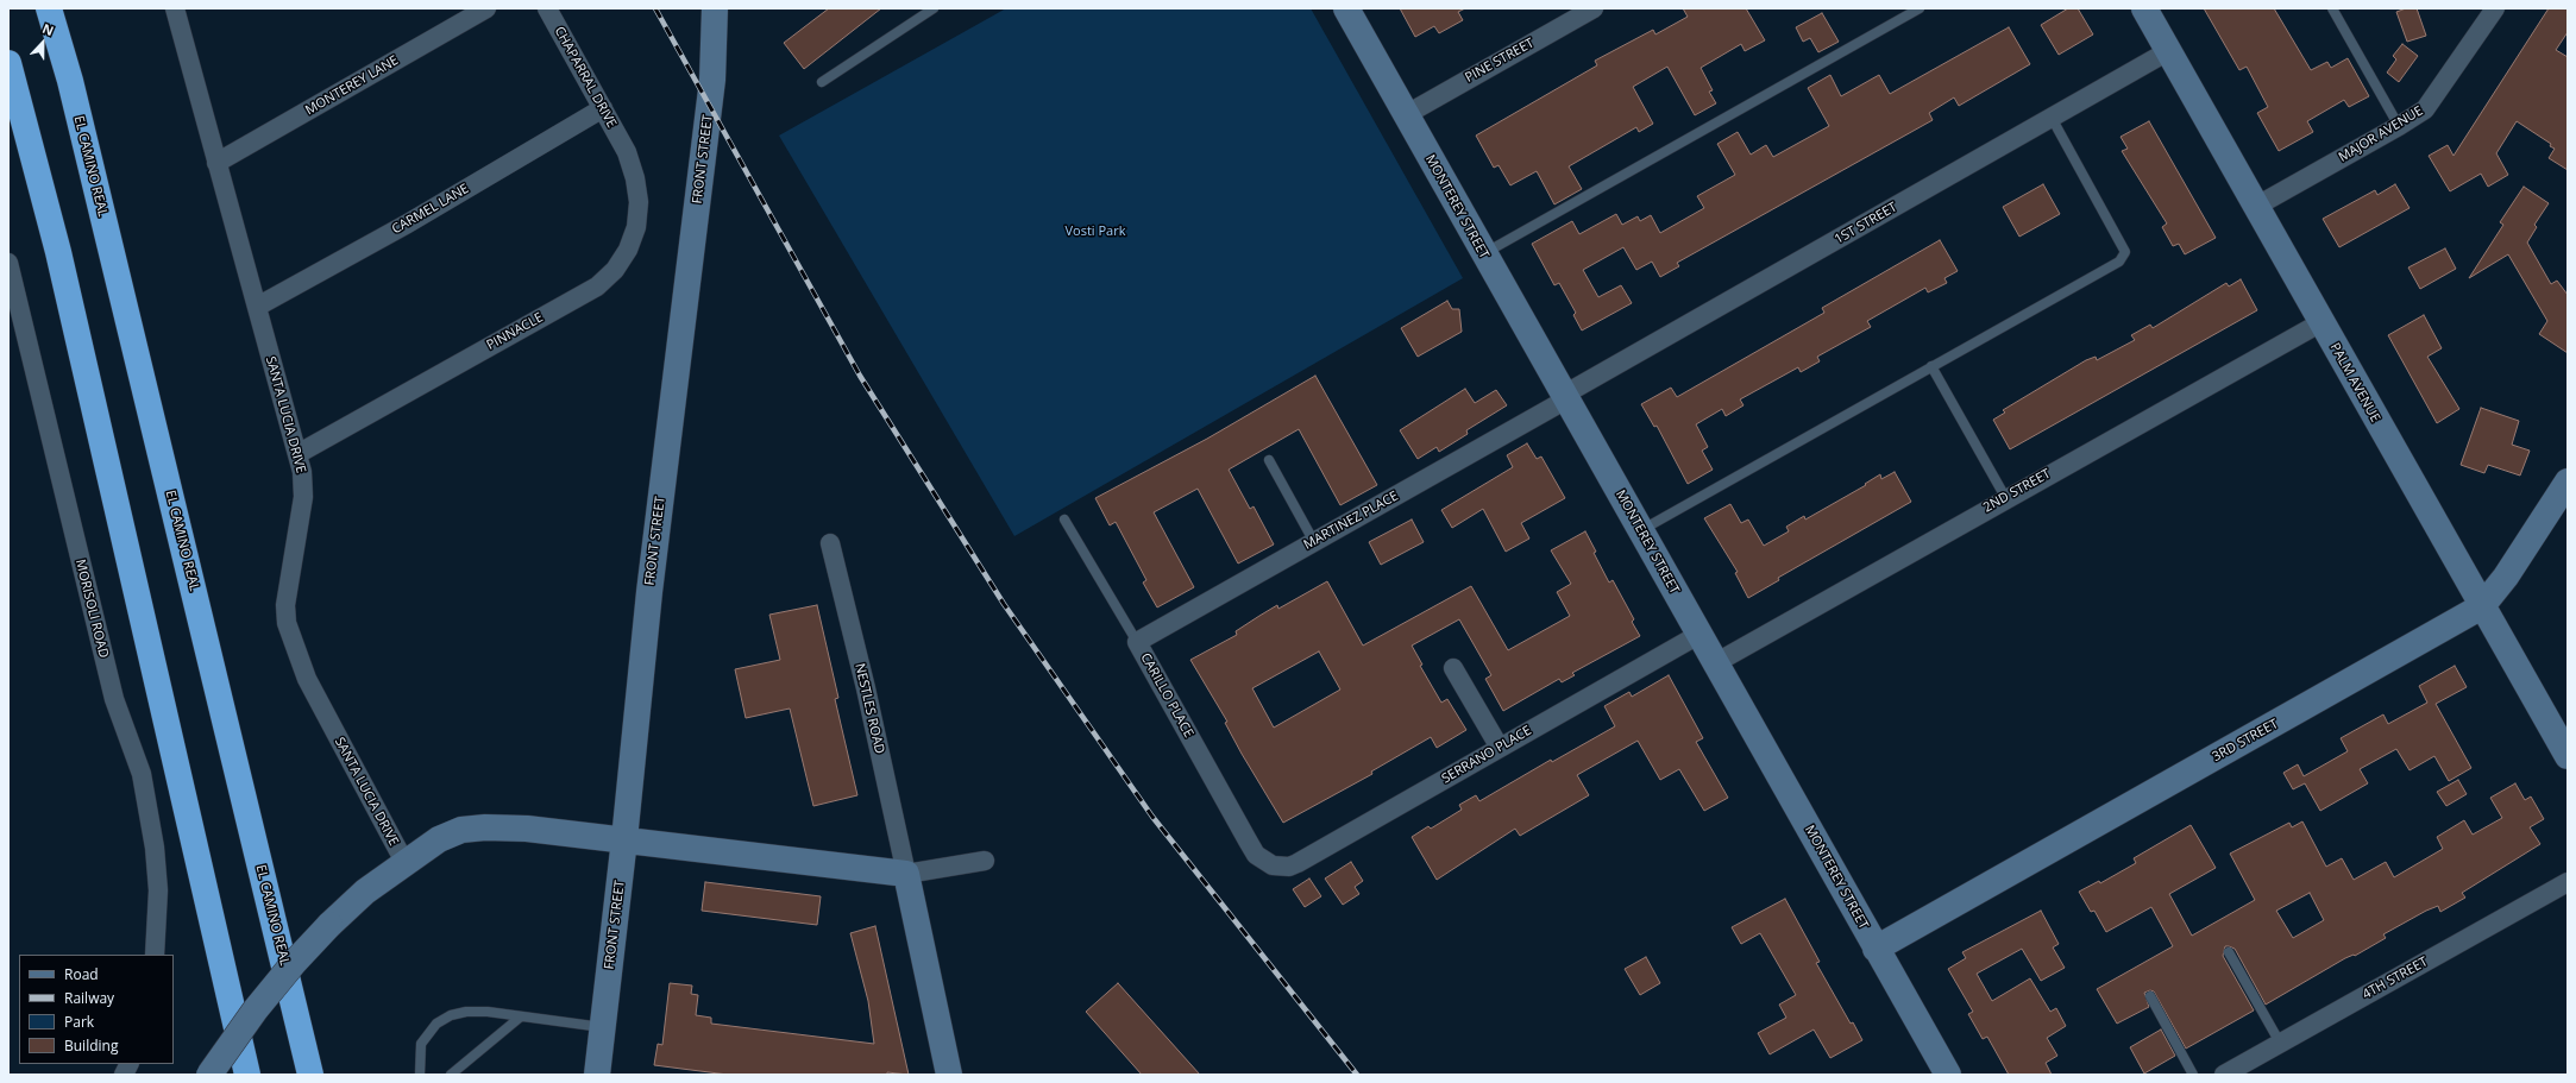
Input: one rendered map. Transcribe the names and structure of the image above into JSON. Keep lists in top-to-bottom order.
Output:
{
  "streets": {
    "highway": ["EL CAMINO REAL"],
    "street": [
      "PINE STREET",
      "CHAPARRAL DRIVE",
      "MONTEREY LANE",
      "MAJOR AVENUE",
      "FRONT STREET",
      "MONTEREY STREET",
      "CARMEL LANE",
      "1ST STREET",
      "PINNACLE",
      "PALM AVENUE",
      "SANTA LUCIA DRIVE",
      "2ND STREET",
      "MARTINEZ PLACE",
      "MORISOLI ROAD",
      "CARILLO PLACE",
      "NESTLES ROAD",
      "3RD STREET",
      "SERRANO PLACE",
      "4TH STREET"
    ]
  },
  "crossings": [
    ["PINE STREET", "MONTEREY STREET"],
    ["CHAPARRAL DRIVE", "CARMEL LANE"],
    ["CHAPARRAL DRIVE", "PINNACLE"],
    ["MONTEREY LANE", "SANTA LUCIA DRIVE"],
    ["MAJOR AVENUE", "PALM AVENUE"],
    ["MONTEREY STREET", "1ST STREET"],
    ["MONTEREY STREET", "2ND STREET"],
    ["MONTEREY STREET", "MARTINEZ PLACE"],
    ["MONTEREY STREET", "3RD STREET"],
    ["MONTEREY STREET", "SERRANO PLACE"],
    ["CARMEL LANE", "SANTA LUCIA DRIVE"],
    ["1ST STREET", "PALM AVENUE"],
    ["1ST STREET", "MARTINEZ PLACE"],
    ["PINNACLE", "SANTA LUCIA DRIVE"],
    ["PALM AVENUE", "2ND STREET"],
    ["PALM AVENUE", "3RD STREET"],
    ["MARTINEZ PLACE", "CARILLO PLACE"],
    ["CARILLO PLACE", "SERRANO PLACE"]
  ],
  "parks": ["Vosti Park"],
  "legend": [
    "Road",
    "Railway",
    "Park",
    "Building"
  ],
  "north": "top"
}
